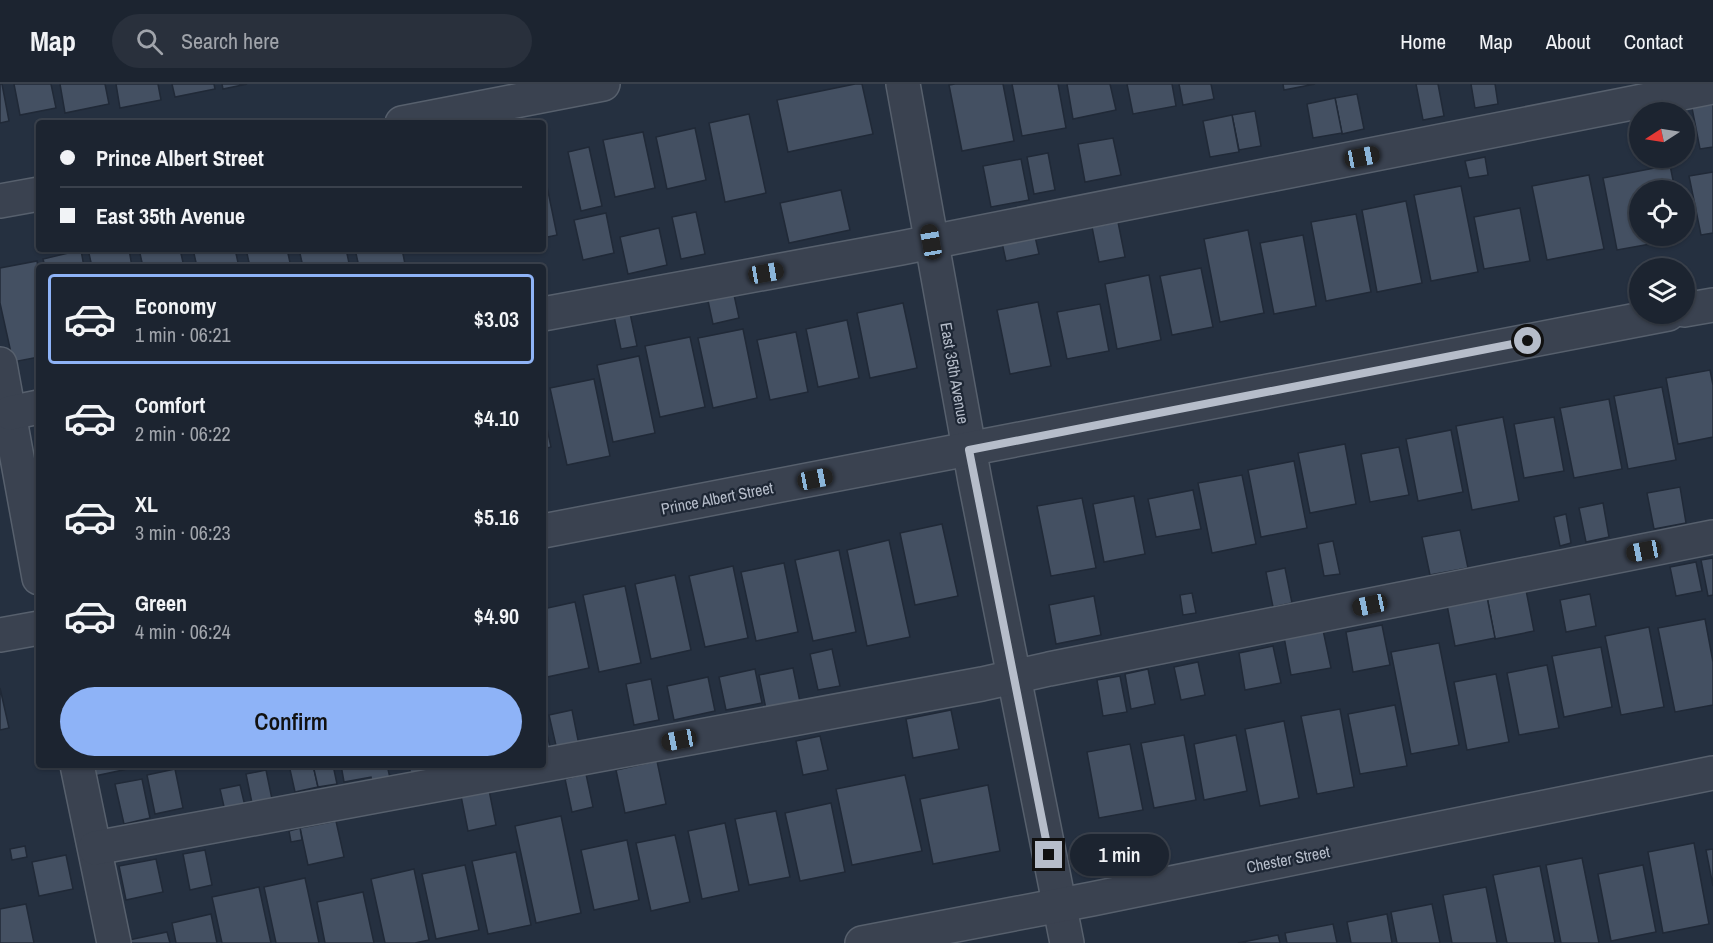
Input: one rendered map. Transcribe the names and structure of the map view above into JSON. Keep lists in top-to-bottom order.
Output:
{
  "streets": {
    "street": ["East 35th Avenue", "Prince Albert Street", "Chester Street"]
  },
  "crossings": [
    ["East 35th Avenue", "Prince Albert Street"],
    ["East 35th Avenue", "Chester Street"]
  ],
  "north": "left",
  "page": {
    "header": "Map",
    "search": "Search here",
    "nav": [
      "Home",
      "Map",
      "About",
      "Contact"
    ],
    "banner": ["Prince Albert Street", "East 35th Avenue"],
    "list": [
      {
        "name": "Economy",
        "note": "1 min · 06:21",
        "value": "$3.03"
      },
      {
        "name": "Comfort",
        "note": "2 min · 06:22",
        "value": "$4.10"
      },
      {
        "name": "XL",
        "note": "3 min · 06:23",
        "value": "$5.16"
      },
      {
        "name": "Green",
        "note": "4 min · 06:24",
        "value": "$4.90"
      }
    ],
    "buttons": "Confirm",
    "bubble": "1 min"
  }
}
